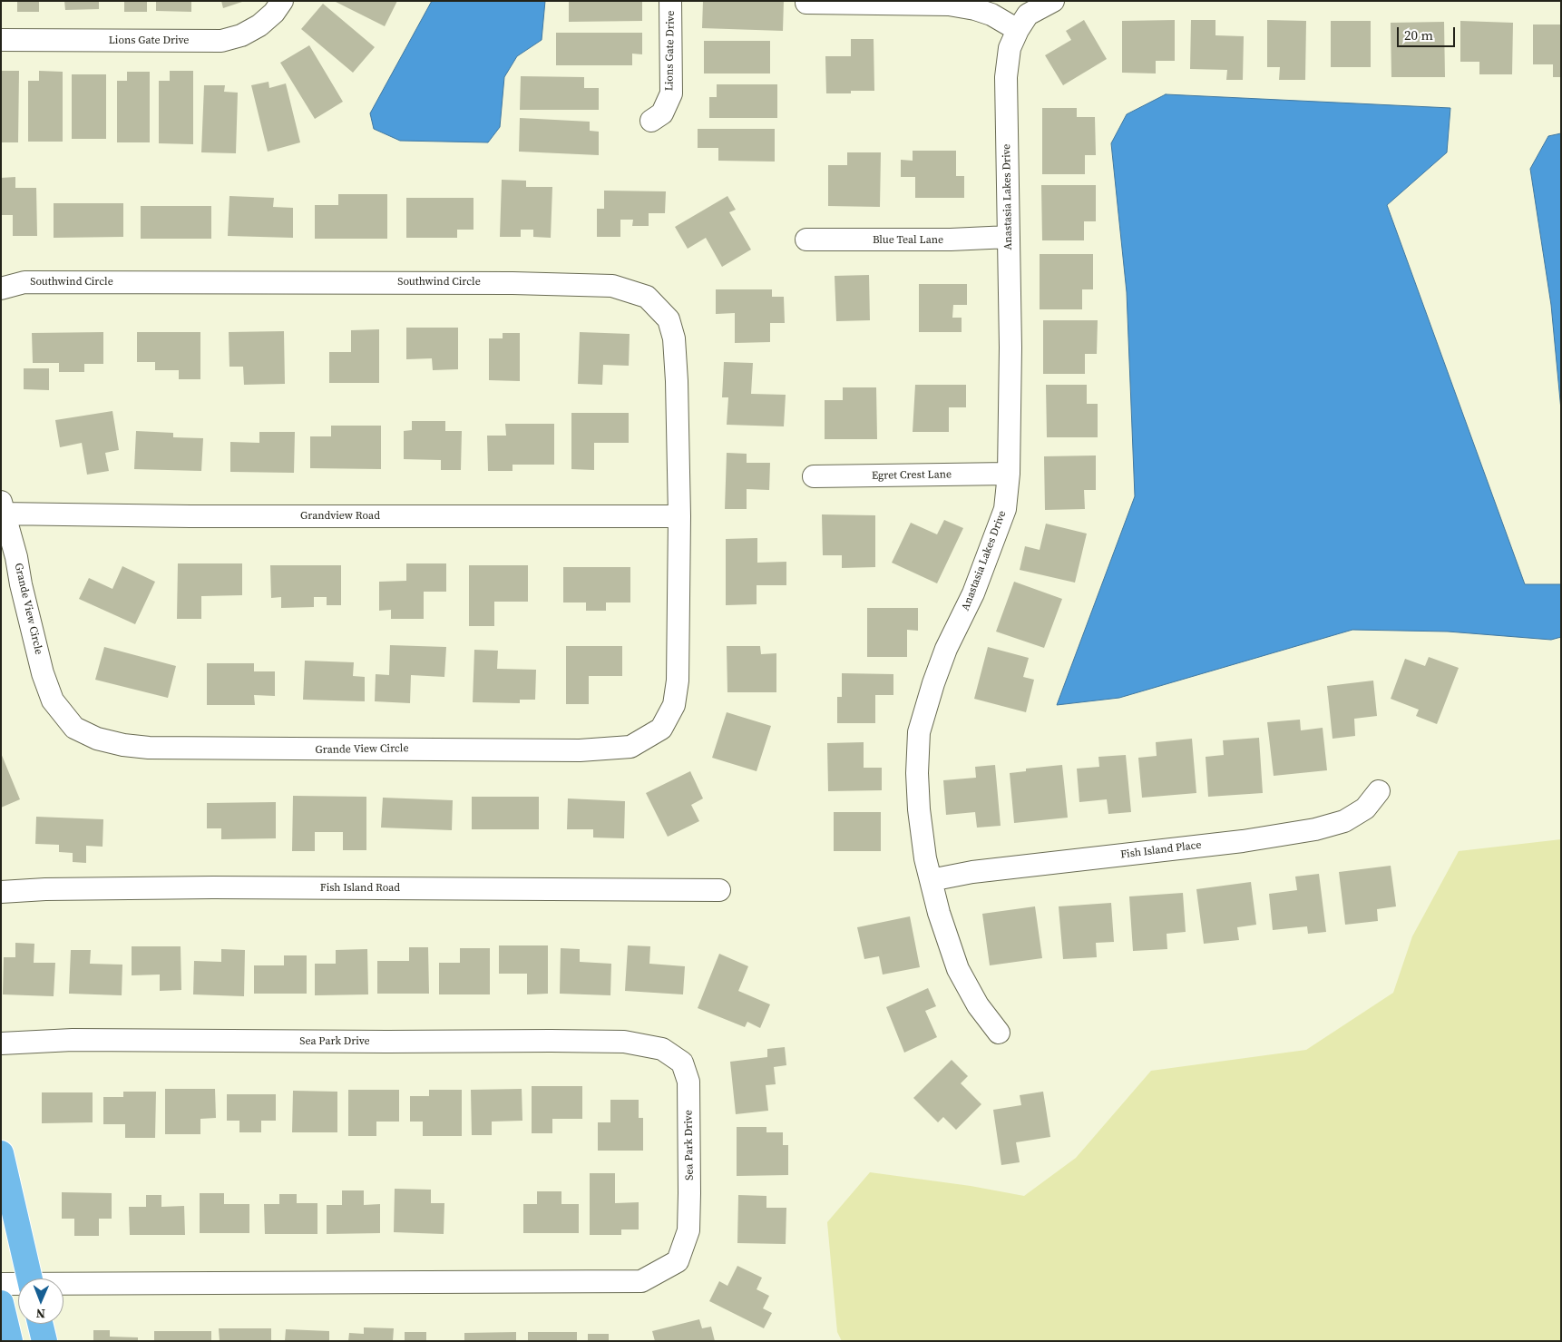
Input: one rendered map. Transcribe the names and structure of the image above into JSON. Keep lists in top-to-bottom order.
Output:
{
  "streets": {
    "street": [
      "Lions Gate Drive",
      "Anastasia Lakes Drive",
      "Blue Teal Lane",
      "Southwind Circle",
      "Egret Crest Lane",
      "Grandview Road",
      "Grande View Circle",
      "Fish Island Place",
      "Fish Island Road",
      "Sea Park Drive"
    ]
  },
  "crossings": [
    ["Anastasia Lakes Drive", "Blue Teal Lane"],
    ["Anastasia Lakes Drive", "Egret Crest Lane"],
    ["Anastasia Lakes Drive", "Fish Island Place"],
    ["Southwind Circle", "Grandview Road"],
    ["Southwind Circle", "Grande View Circle"],
    ["Grandview Road", "Grande View Circle"]
  ],
  "scale_bar": "20 m",
  "north": "bottom"
}
